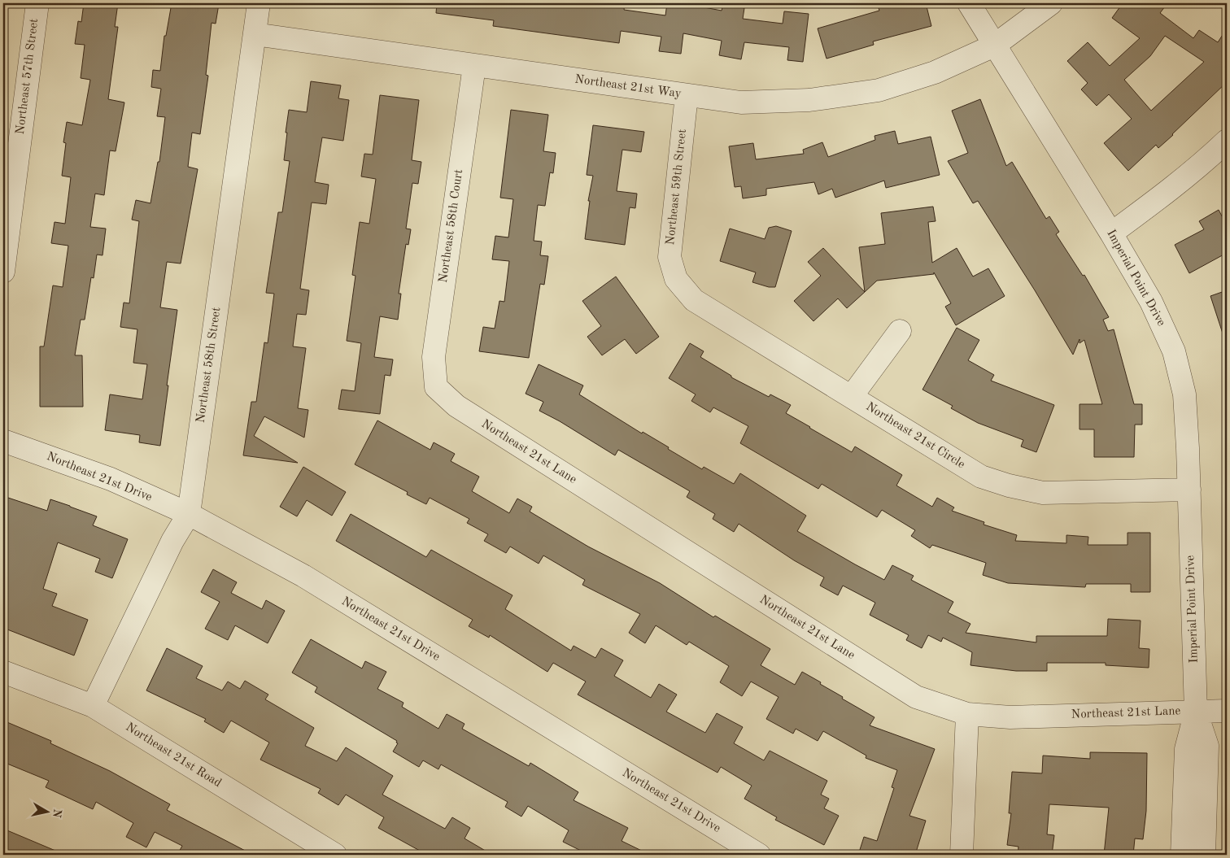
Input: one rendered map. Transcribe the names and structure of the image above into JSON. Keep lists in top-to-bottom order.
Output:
{
  "streets": {
    "street": [
      "Northeast 57th Street",
      "Northeast 21st Way",
      "Northeast 59th Street",
      "Northeast 58th Court",
      "Imperial Point Drive",
      "Northeast 58th Street",
      "Northeast 21st Circle",
      "Northeast 21st Lane",
      "Northeast 21st Drive",
      "Northeast 21st Road"
    ]
  },
  "crossings": [
    ["Northeast 21st Way", "Northeast 59th Street"],
    ["Northeast 21st Way", "Northeast 58th Court"],
    ["Northeast 21st Way", "Imperial Point Drive"],
    ["Northeast 21st Way", "Northeast 58th Street"],
    ["Northeast 59th Street", "Northeast 21st Circle"],
    ["Northeast 58th Court", "Northeast 21st Lane"],
    ["Imperial Point Drive", "Northeast 21st Circle"],
    ["Imperial Point Drive", "Northeast 21st Lane"],
    ["Northeast 58th Street", "Northeast 21st Drive"],
    ["Northeast 58th Street", "Northeast 21st Road"]
  ],
  "north": "right"
}
